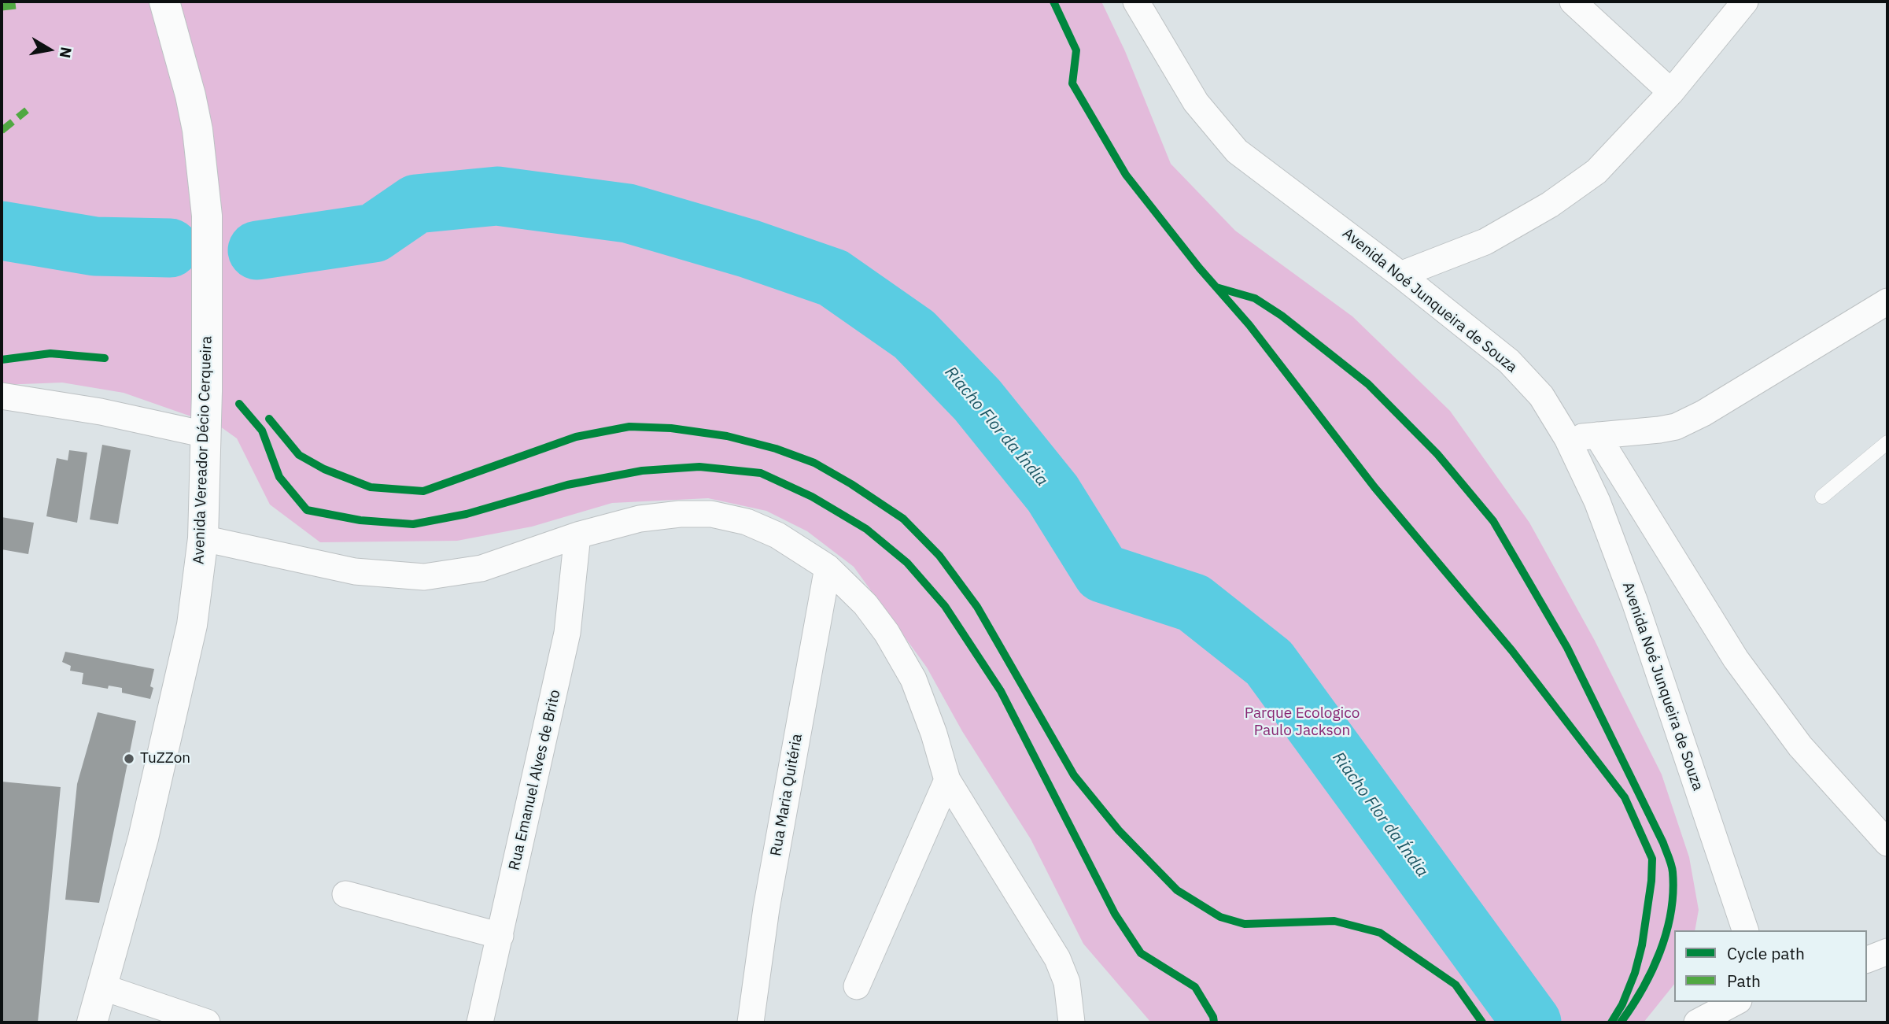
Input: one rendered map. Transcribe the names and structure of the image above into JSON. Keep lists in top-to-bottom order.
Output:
{
  "streets": {
    "street": [
      "Avenida Noé Junqueira de Souza",
      "Avenida Vereador Décio Cerqueira",
      "Rua Emanuel Alves de Brito",
      "Rua Maria Quitéria"
    ]
  },
  "water": ["Riacho Flor da Índia"],
  "parks": ["Parque Ecologico Paulo Jackson"],
  "places": ["TuZZon"],
  "legend": ["Cycle path", "Path"],
  "north": "right"
}
